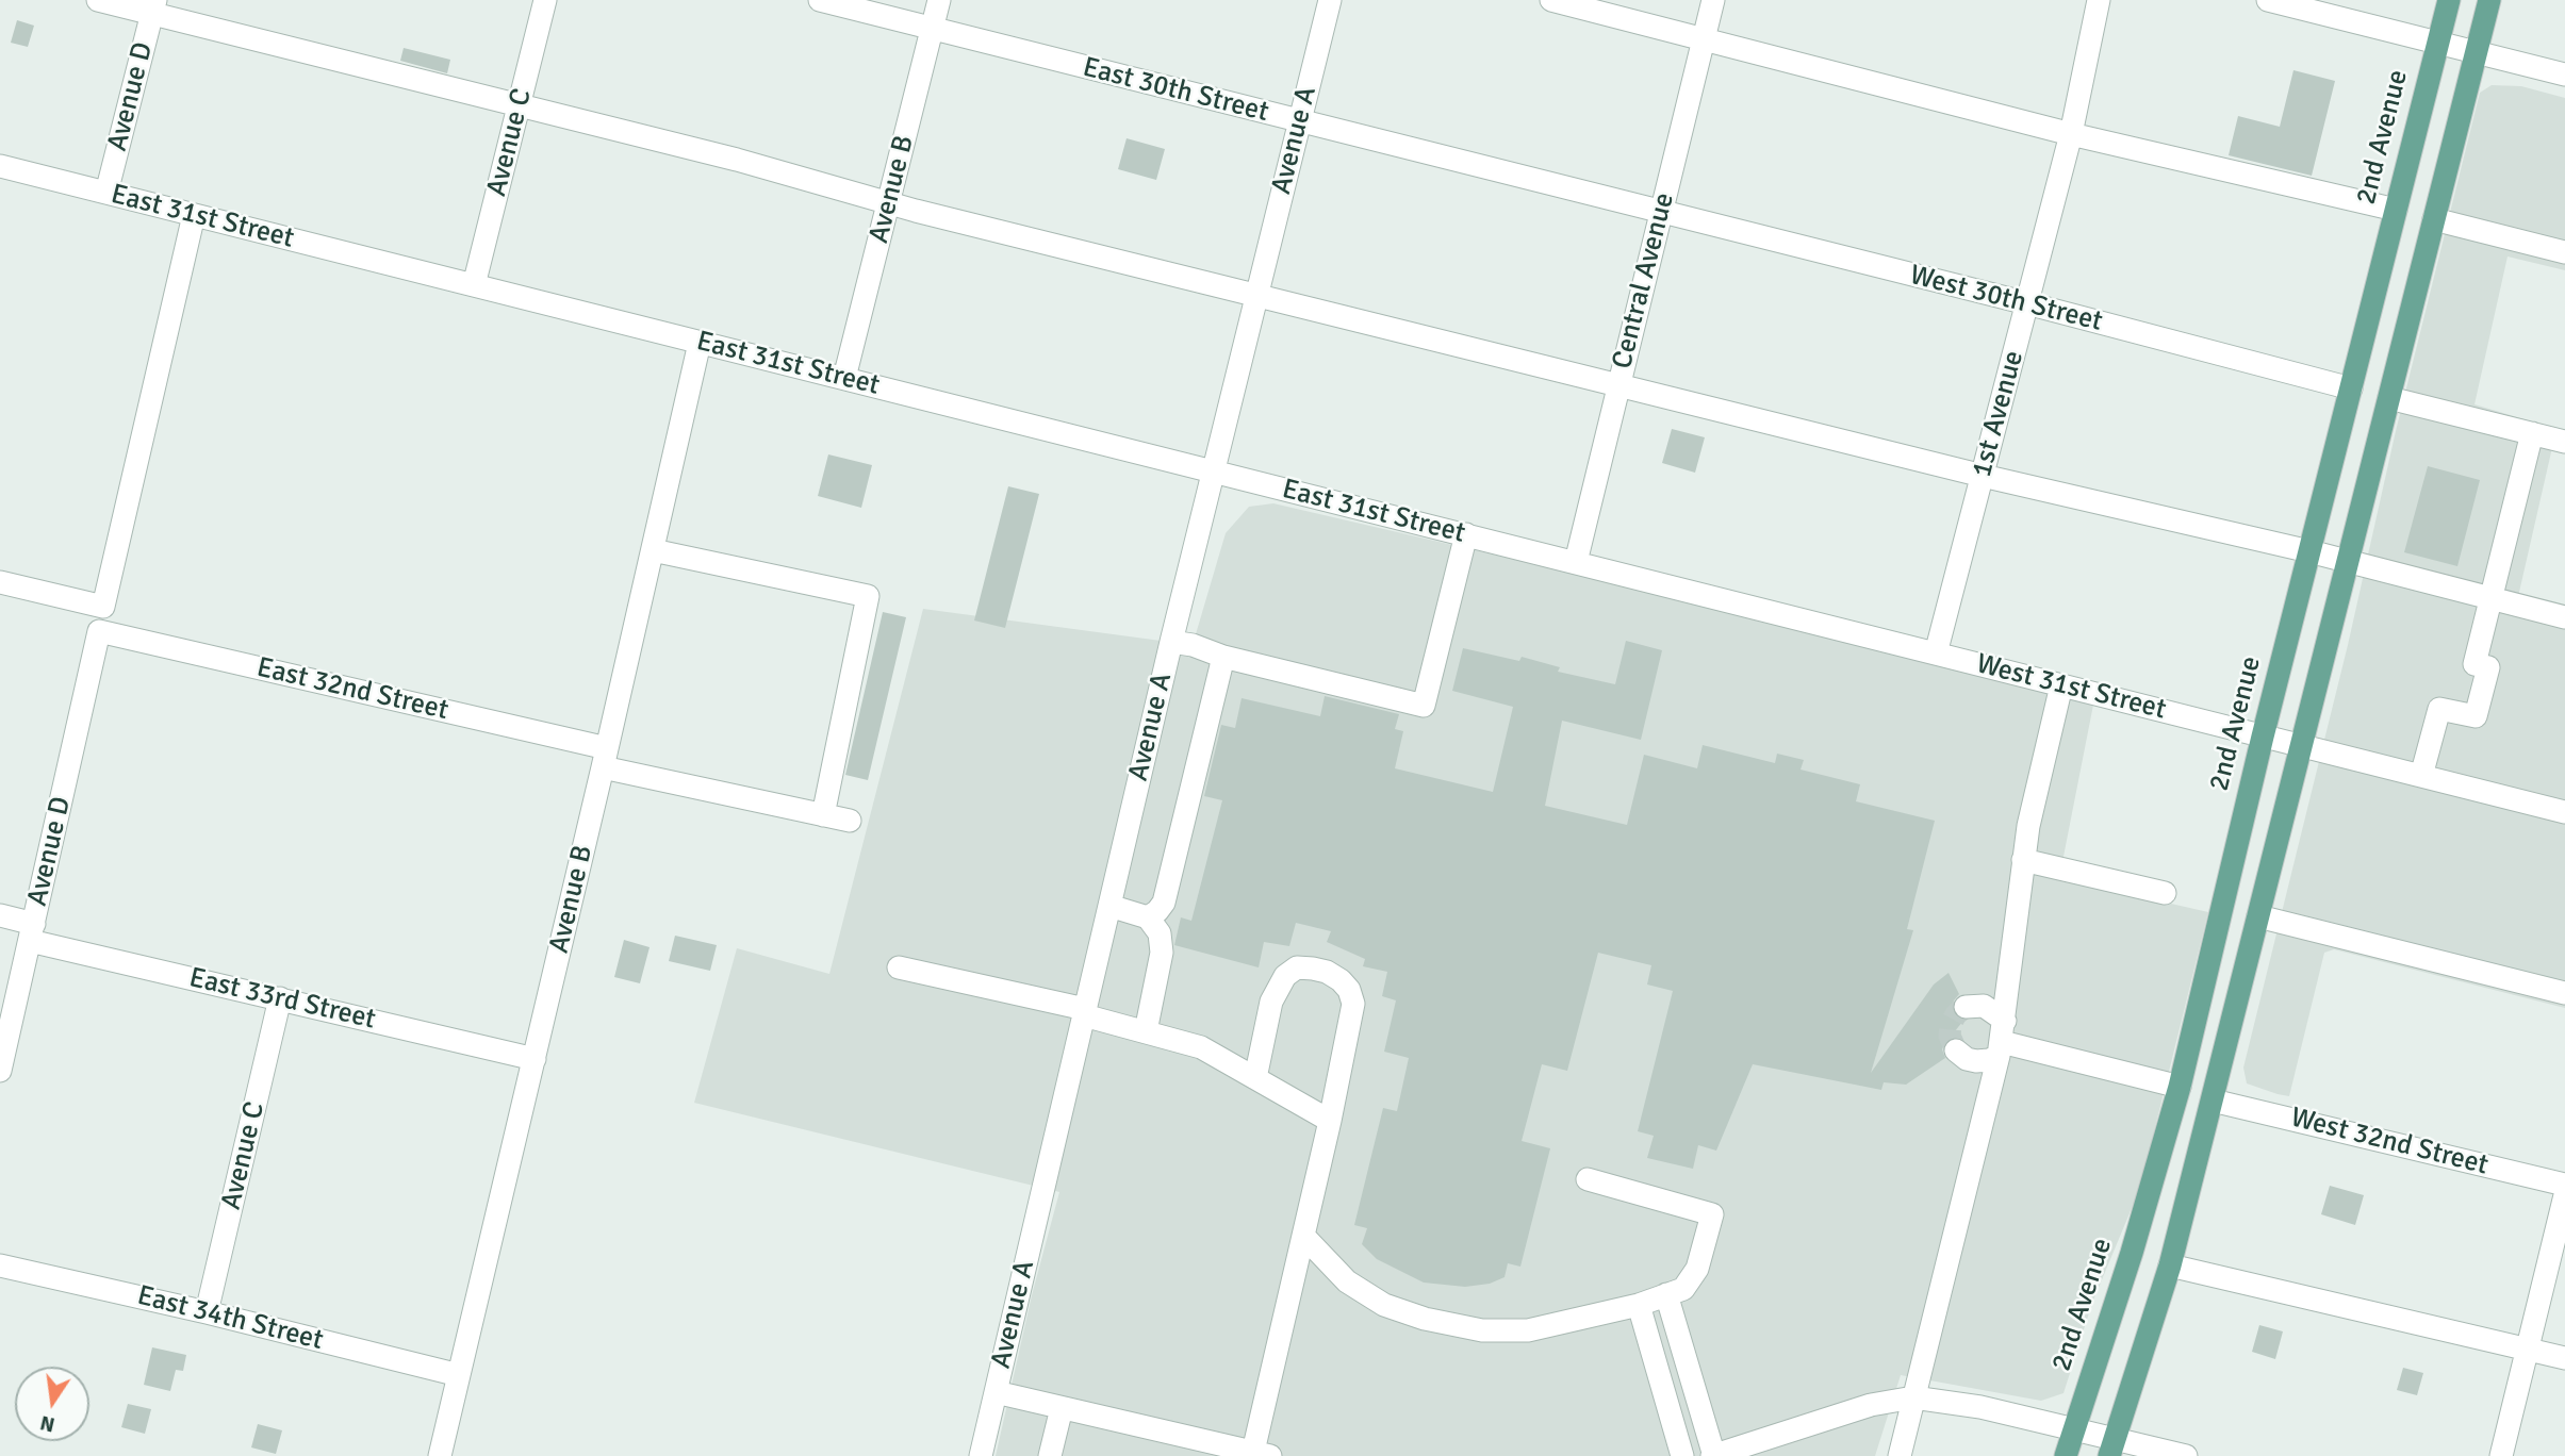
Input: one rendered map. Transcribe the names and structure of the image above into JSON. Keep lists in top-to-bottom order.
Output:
{
  "streets": {
    "main road": ["2nd Avenue"],
    "street": [
      "East 30th Street",
      "Avenue D",
      "Avenue A",
      "Avenue C",
      "Avenue B",
      "East 31st Street",
      "Central Avenue",
      "West 30th Street",
      "1st Avenue",
      "West 31st Street",
      "East 32nd Street",
      "East 33rd Street",
      "West 32nd Street",
      "East 34th Street"
    ]
  },
  "crossings": [
    ["East 30th Street", "Avenue A"],
    ["East 30th Street", "Avenue B"],
    ["East 30th Street", "Central Avenue"],
    ["East 30th Street", "West 30th Street"],
    ["Avenue D", "East 31st Street"],
    ["Avenue D", "East 32nd Street"],
    ["Avenue D", "East 33rd Street"],
    ["2nd Avenue", "West 30th Street"],
    ["2nd Avenue", "West 31st Street"],
    ["Avenue A", "East 31st Street"],
    ["Avenue C", "East 31st Street"],
    ["Avenue C", "East 33rd Street"],
    ["Avenue C", "East 34th Street"],
    ["Avenue B", "East 31st Street"],
    ["Avenue B", "East 32nd Street"],
    ["Avenue B", "East 33rd Street"],
    ["Avenue B", "East 34th Street"],
    ["East 31st Street", "Central Avenue"],
    ["East 31st Street", "West 31st Street"],
    ["Central Avenue", "West 30th Street"],
    ["Central Avenue", "West 31st Street"],
    ["West 30th Street", "1st Avenue"],
    ["1st Avenue", "West 31st Street"]
  ],
  "north": "bottom"
}
